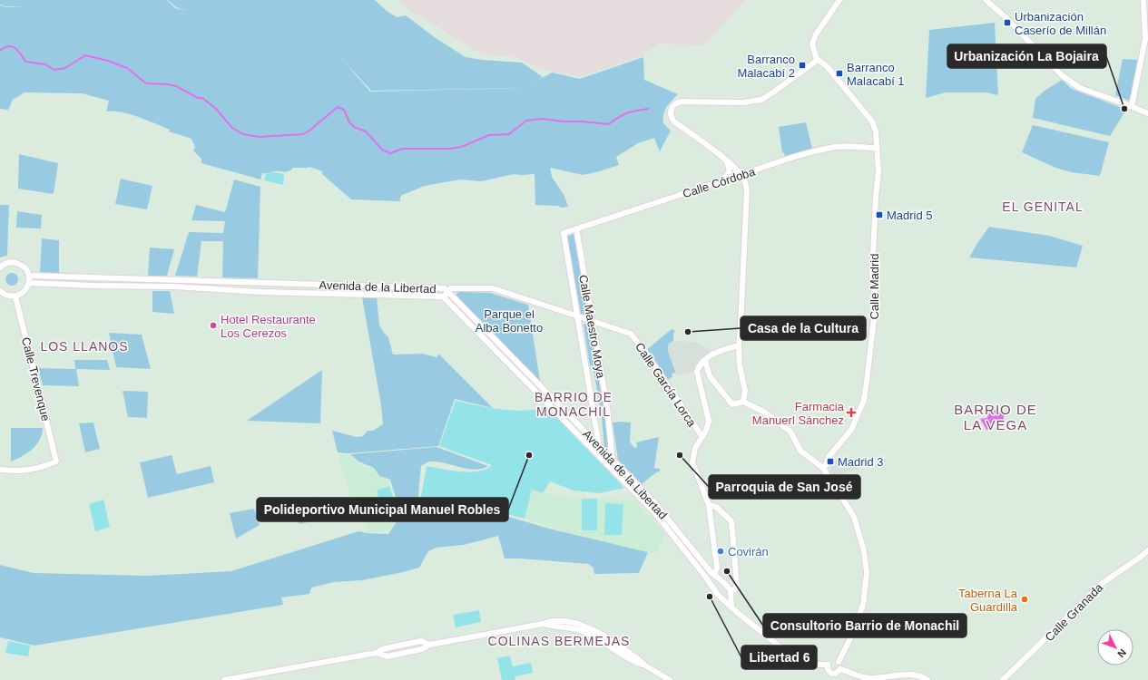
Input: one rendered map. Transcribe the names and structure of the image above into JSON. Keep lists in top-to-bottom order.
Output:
{
  "streets": {
    "street": [
      "Calle Córdoba",
      "Avenida de la Libertad",
      "Calle Madrid",
      "Calle Maestro Moya",
      "Calle Trevenque",
      "Calle García Lorca",
      "Calle Granada"
    ]
  },
  "crossings": [
    ["Calle Córdoba", "Calle Madrid"],
    ["Calle Córdoba", "Calle Maestro Moya"],
    ["Avenida de la Libertad", "Calle Maestro Moya"],
    ["Avenida de la Libertad", "Calle García Lorca"],
    ["Calle Maestro Moya", "Calle García Lorca"]
  ],
  "districts": [
    "EL GENITAL",
    "LOS LLANOS",
    "BARRIO DE MONACHIL",
    "BARRIO DE LA VEGA",
    "COLINAS BERMEJAS"
  ],
  "parks": ["Parque el Alba Bonetto"],
  "places": {
    "transit": [
      "Urbanización Caserío de Millán",
      "Barranco Malacabí 2",
      "Barranco Malacabí 1",
      "Madrid 5",
      "Madrid 3"
    ],
    "other": [
      "Urbanización La Bojaira",
      "Hotel Restaurante Los Cerezos",
      "Casa de la Cultura",
      "Polideportivo Municipal Manuel Robles",
      "Parroquia de San José",
      "Covirán",
      "Consultorio Barrio de Monachil",
      "Libertad 6",
      "Taberna La Guardilla"
    ],
    "health": ["Farmacia Manuerl Sánchez"]
  },
  "north": "bottom right"
}
